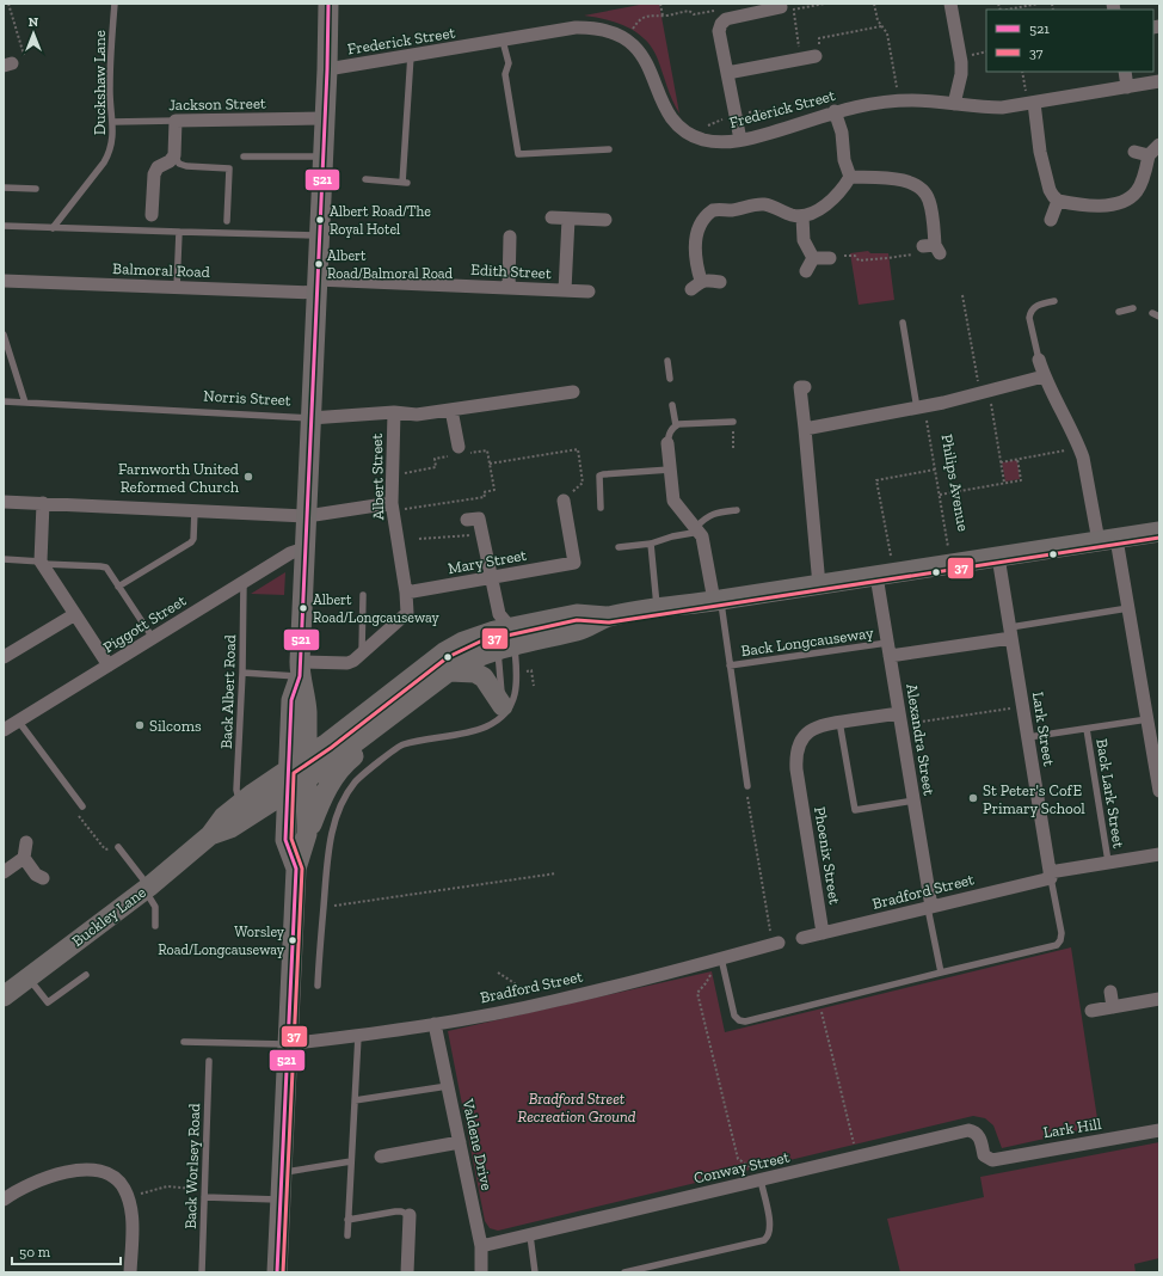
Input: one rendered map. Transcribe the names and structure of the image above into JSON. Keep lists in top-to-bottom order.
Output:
{
  "streets": {
    "main road": ["Buckley Lane"],
    "street": [
      "Frederick Street",
      "Jackson Street",
      "Balmoral Road",
      "Edith Street",
      "Norris Street",
      "Albert Street",
      "Mary Street",
      "Piggott Street",
      "Lark Street",
      "Alexandra Street",
      "Phoenix Street",
      "Bradford Street",
      "Lark Hill",
      "Valdene Drive",
      "Conway Street"
    ],
    "lane": [
      "Duckshaw Lane",
      "Back Longcauseway",
      "Back Albert Road",
      "Back Lark Street",
      "Back Worlsey Road"
    ],
    "path": ["Philips Avenue"]
  },
  "crossings": [
    ["Duckshaw Lane", "Jackson Street"],
    ["Balmoral Road", "Edith Street"],
    ["Norris Street", "Albert Street"],
    ["Albert Street", "Mary Street"],
    ["Piggott Street", "Back Albert Road"],
    ["Back Longcauseway", "Alexandra Street"],
    ["Back Albert Road", "Buckley Lane"],
    ["Lark Street", "Bradford Street"],
    ["Alexandra Street", "Phoenix Street"],
    ["Alexandra Street", "Bradford Street"],
    ["Back Lark Street", "Bradford Street"],
    ["Phoenix Street", "Bradford Street"],
    ["Bradford Street", "Valdene Drive"],
    ["Lark Hill", "Conway Street"],
    ["Valdene Drive", "Conway Street"]
  ],
  "parks": ["Bradford Street Recreation Ground"],
  "places": [
    "Albert Road/The Royal Hotel",
    "Albert Road/Balmoral Road",
    "Farnworth United Reformed Church",
    "Albert Road/Longcauseway",
    "Silcoms",
    "St Peter's CofE Primary School",
    "Worsley Road/Longcauseway"
  ],
  "lines": ["transit line 521", "transit line 37"],
  "legend": ["521", "37"],
  "scale_bar": "50 m",
  "north": "top"
}
